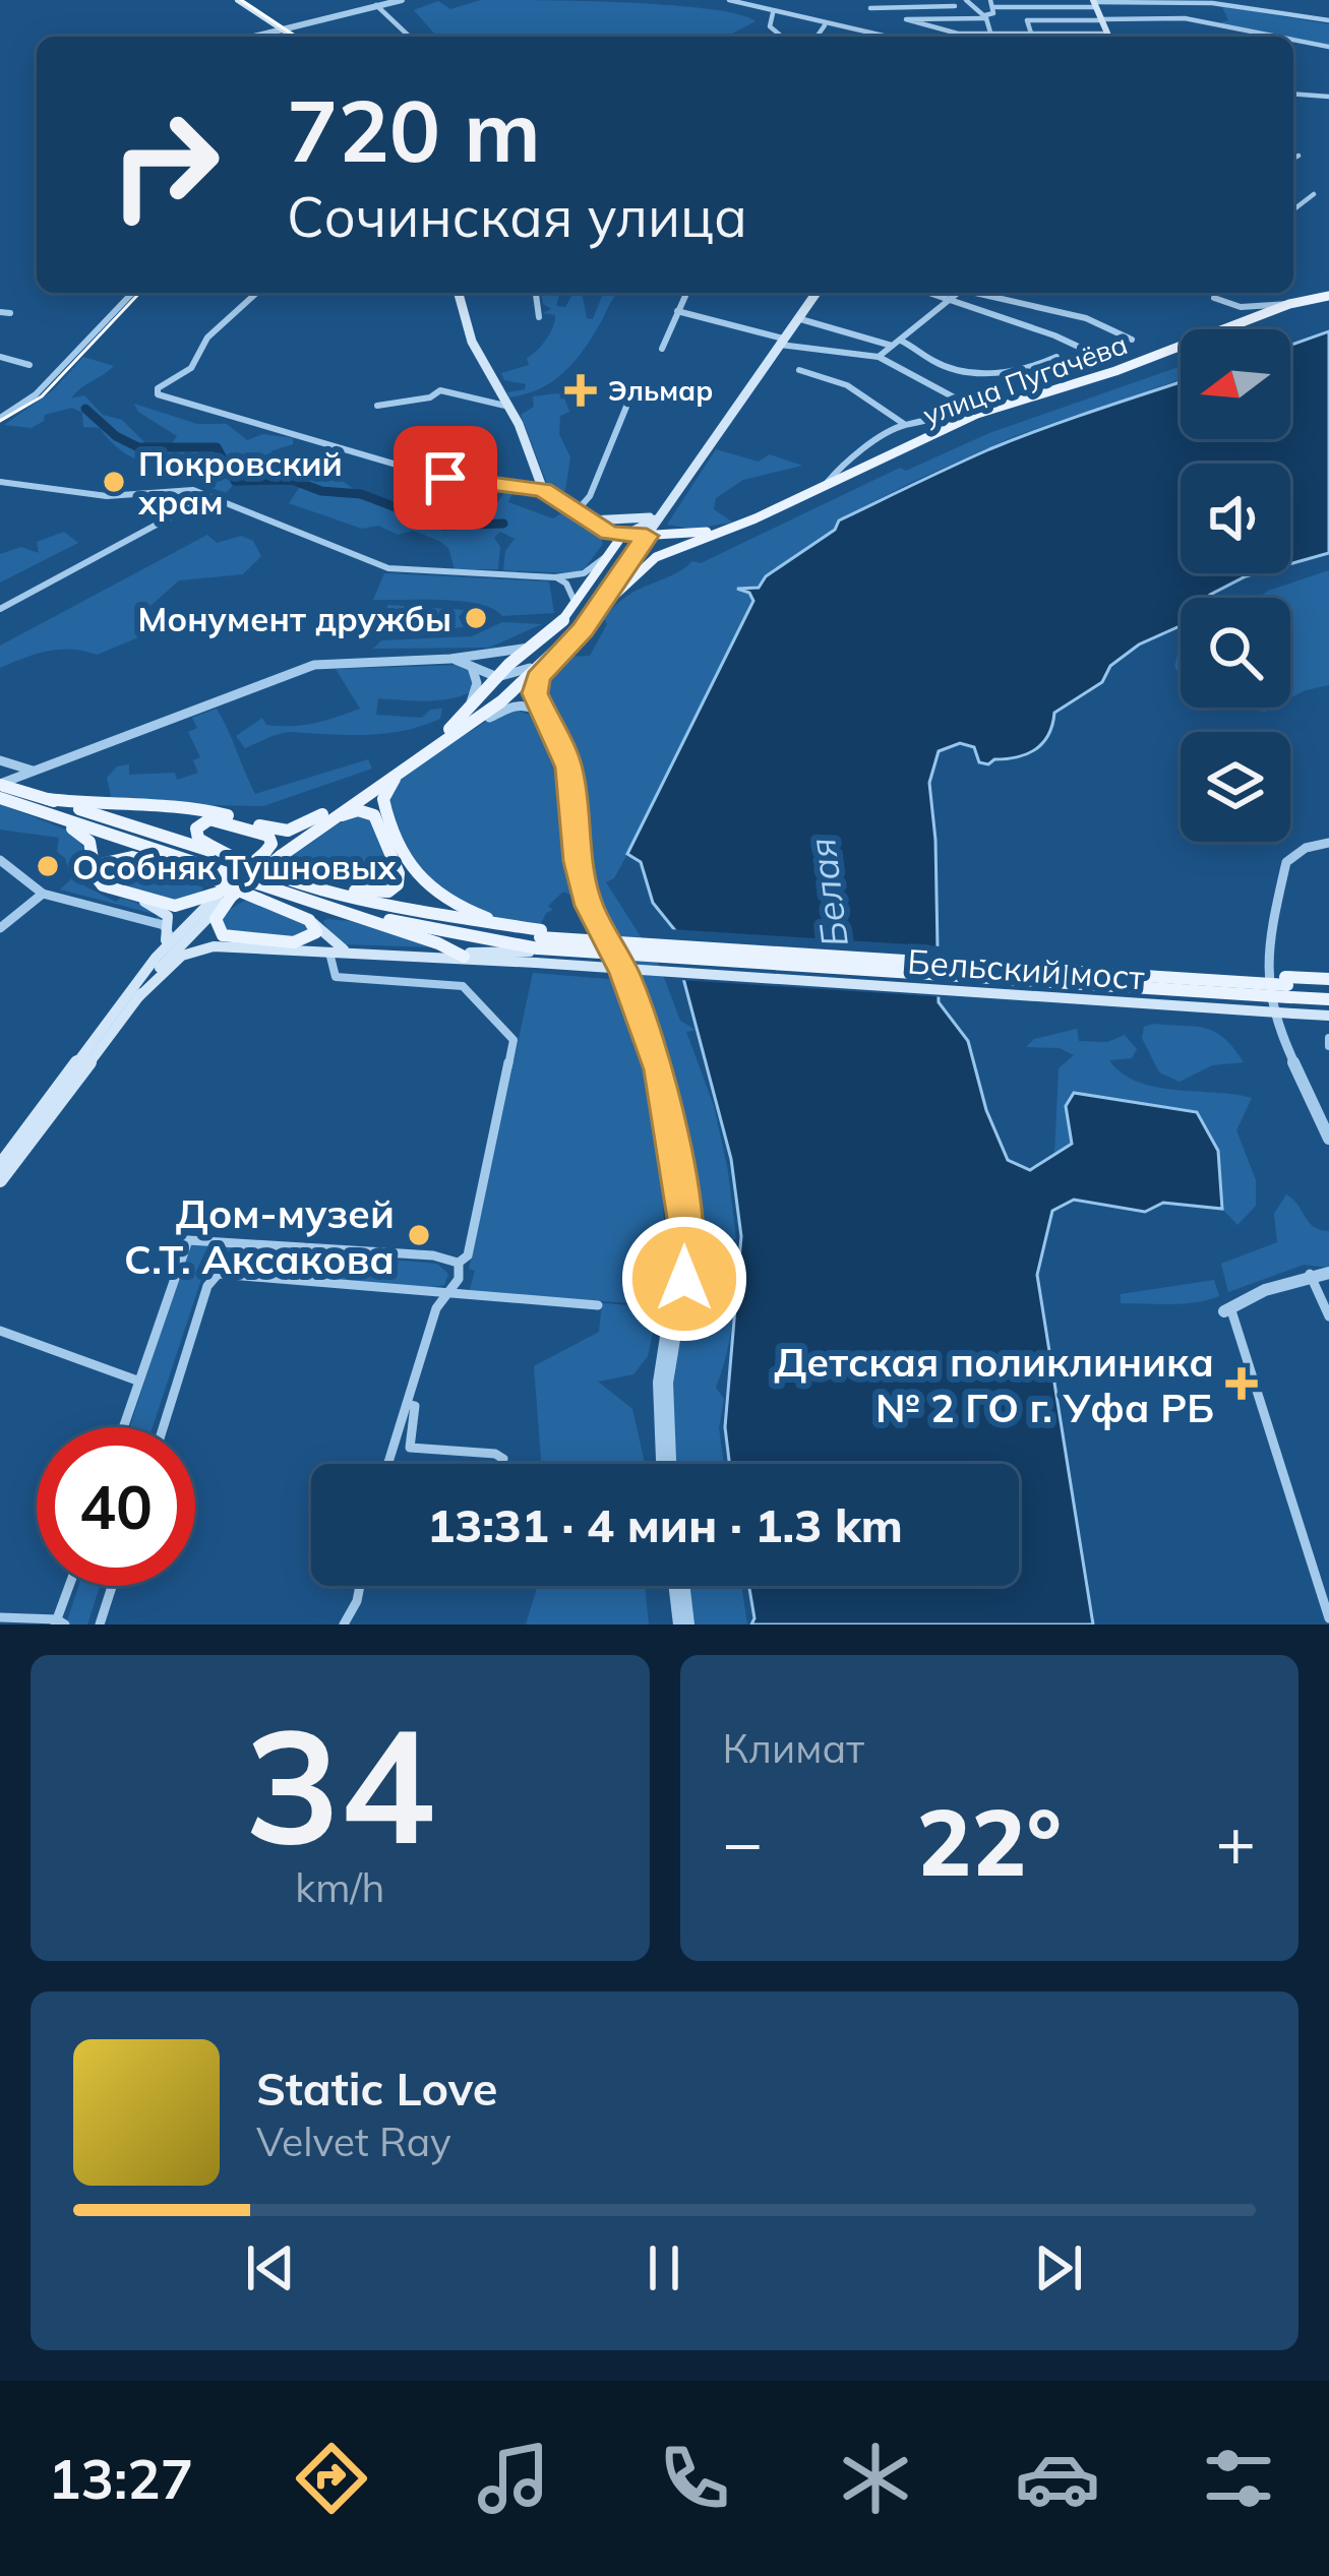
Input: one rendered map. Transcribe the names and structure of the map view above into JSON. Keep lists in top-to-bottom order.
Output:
{
  "streets": {
    "main road": ["улица Пугачёва", "Бельский мост"]
  },
  "water": ["Белая"],
  "places": {
    "health": ["Эльмар", "Детская поликлиника № 2 ГО г. Уфа РБ"],
    "other": [
      "Покровский храм",
      "Монумент дружбы",
      "Особняк Тушновых",
      "Дом-музей С.Т. Аксакова"
    ]
  },
  "north": "left",
  "page": {
    "turn": ["720 m", "Сочинская улица"],
    "limit": "40",
    "trip": "13:31 · 4 мин · 1.3 km",
    "tile": [
      ["34", "km/h"],
      "Климат"
    ],
    "heat": ["−", "22°", "+"],
    "song": ["Static Love", "Velvet Ray"],
    "tabs": "13:27"
  }
}
